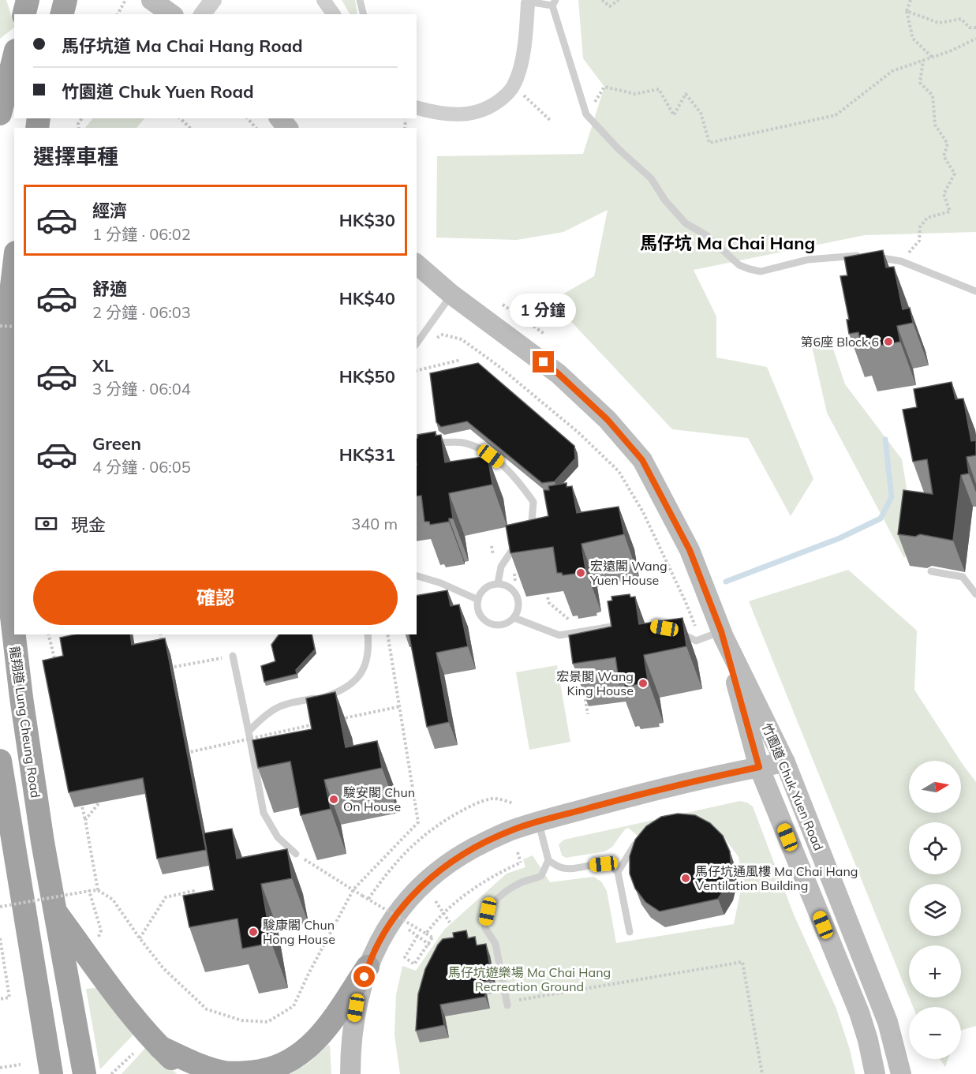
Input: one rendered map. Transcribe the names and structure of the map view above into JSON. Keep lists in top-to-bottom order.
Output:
{
  "streets": {
    "highway": ["龍翔道 Lung Cheung Road"],
    "main road": ["竹園道 Chuk Yuen Road"]
  },
  "districts": ["馬仔坑 Ma Chai Hang"],
  "parks": ["馬仔坑遊樂場 Ma Chai Hang Recreation Ground"],
  "places": [
    "第6座 Block 6",
    "宏遠閣 Wang Yuen House",
    "宏景閣 Wang King House",
    "駿安閣 Chun On House",
    "馬仔坑通風樓 Ma Chai Hang Ventilation Building",
    "駿康閣 Chun Hong House"
  ],
  "north": "right",
  "page": {
    "banner": ["馬仔坑道 Ma Chai Hang Road", "竹園道 Chuk Yuen Road"],
    "heading": "選擇車種",
    "list": [
      {
        "name": "經濟",
        "note": "1 分鐘 · 06:02",
        "value": "HK$30"
      },
      {
        "name": "舒適",
        "note": "2 分鐘 · 06:03",
        "value": "HK$40"
      },
      {
        "name": "XL",
        "note": "3 分鐘 · 06:04",
        "value": "HK$50"
      },
      {
        "name": "Green",
        "note": "4 分鐘 · 06:05",
        "value": "HK$31"
      }
    ],
    "bubble": "1 分鐘",
    "pay": ["現金", "340 m"],
    "buttons": "確認",
    "map_buttons": ["+", "−"]
  }
}
